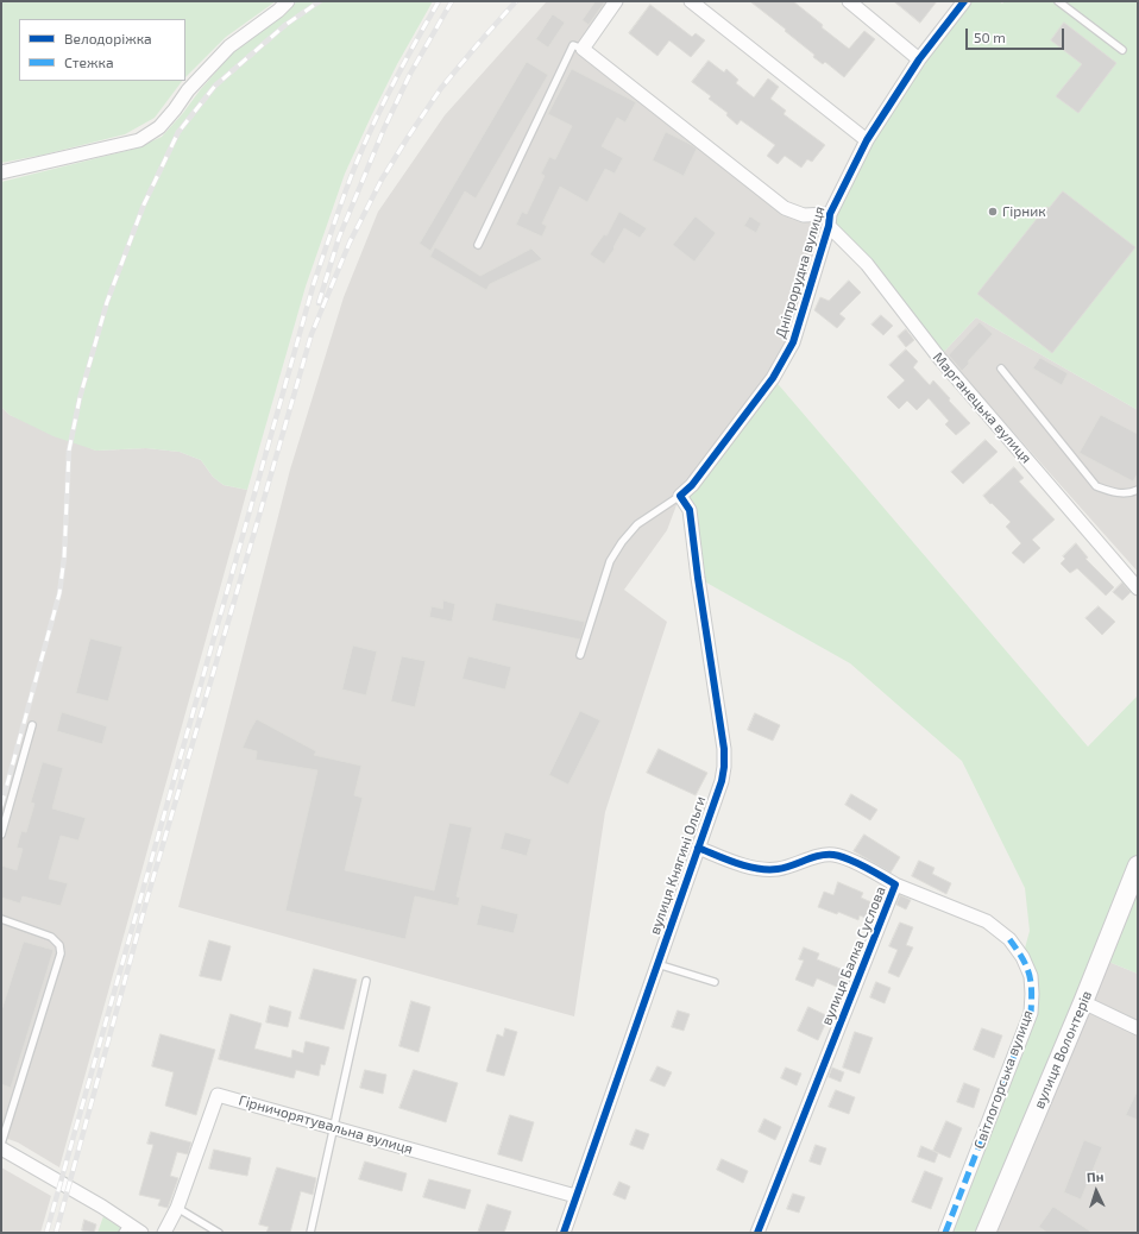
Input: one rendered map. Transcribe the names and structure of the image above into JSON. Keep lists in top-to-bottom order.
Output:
{
  "streets": {
    "street": [
      "Дніпрорудна вулиця",
      "Марганецька вулиця",
      "вулиця Княгині Ольги",
      "вулиця Балка Суслова",
      "вулиця Волонтерів",
      "Світлогорська вулиця",
      "Гірничорятувальна вулиця"
    ]
  },
  "crossings": [
    ["Дніпрорудна вулиця", "Марганецька вулиця"],
    ["Дніпрорудна вулиця", "вулиця Княгині Ольги"],
    ["вулиця Княгині Ольги", "вулиця Балка Суслова"],
    ["вулиця Княгині Ольги", "Гірничорятувальна вулиця"],
    ["вулиця Балка Суслова", "Світлогорська вулиця"]
  ],
  "places": ["Гірник"],
  "legend": ["Велодоріжка", "Стежка"],
  "scale_bar": "50 m",
  "north": "top"
}
